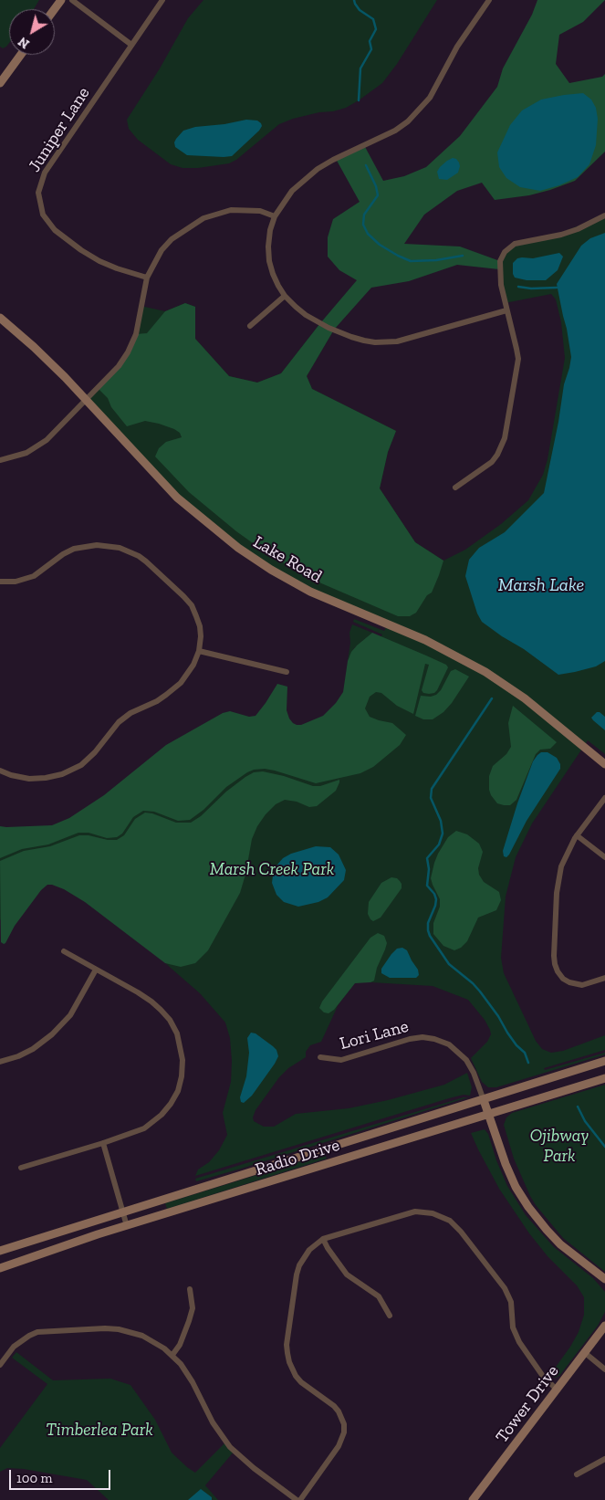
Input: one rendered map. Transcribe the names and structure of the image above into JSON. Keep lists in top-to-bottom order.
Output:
{
  "streets": {
    "street": [
      "Juniper Lane",
      "Lake Road",
      "Lori Lane",
      "Radio Drive",
      "Tower Drive"
    ]
  },
  "crossings": [
    ["Lori Lane", "Radio Drive"]
  ],
  "water": ["Marsh Lake"],
  "parks": ["Marsh Creek Park", "Ojibway Park", "Timberlea Park"],
  "scale_bar": "100 m",
  "north": "bottom left"
}
